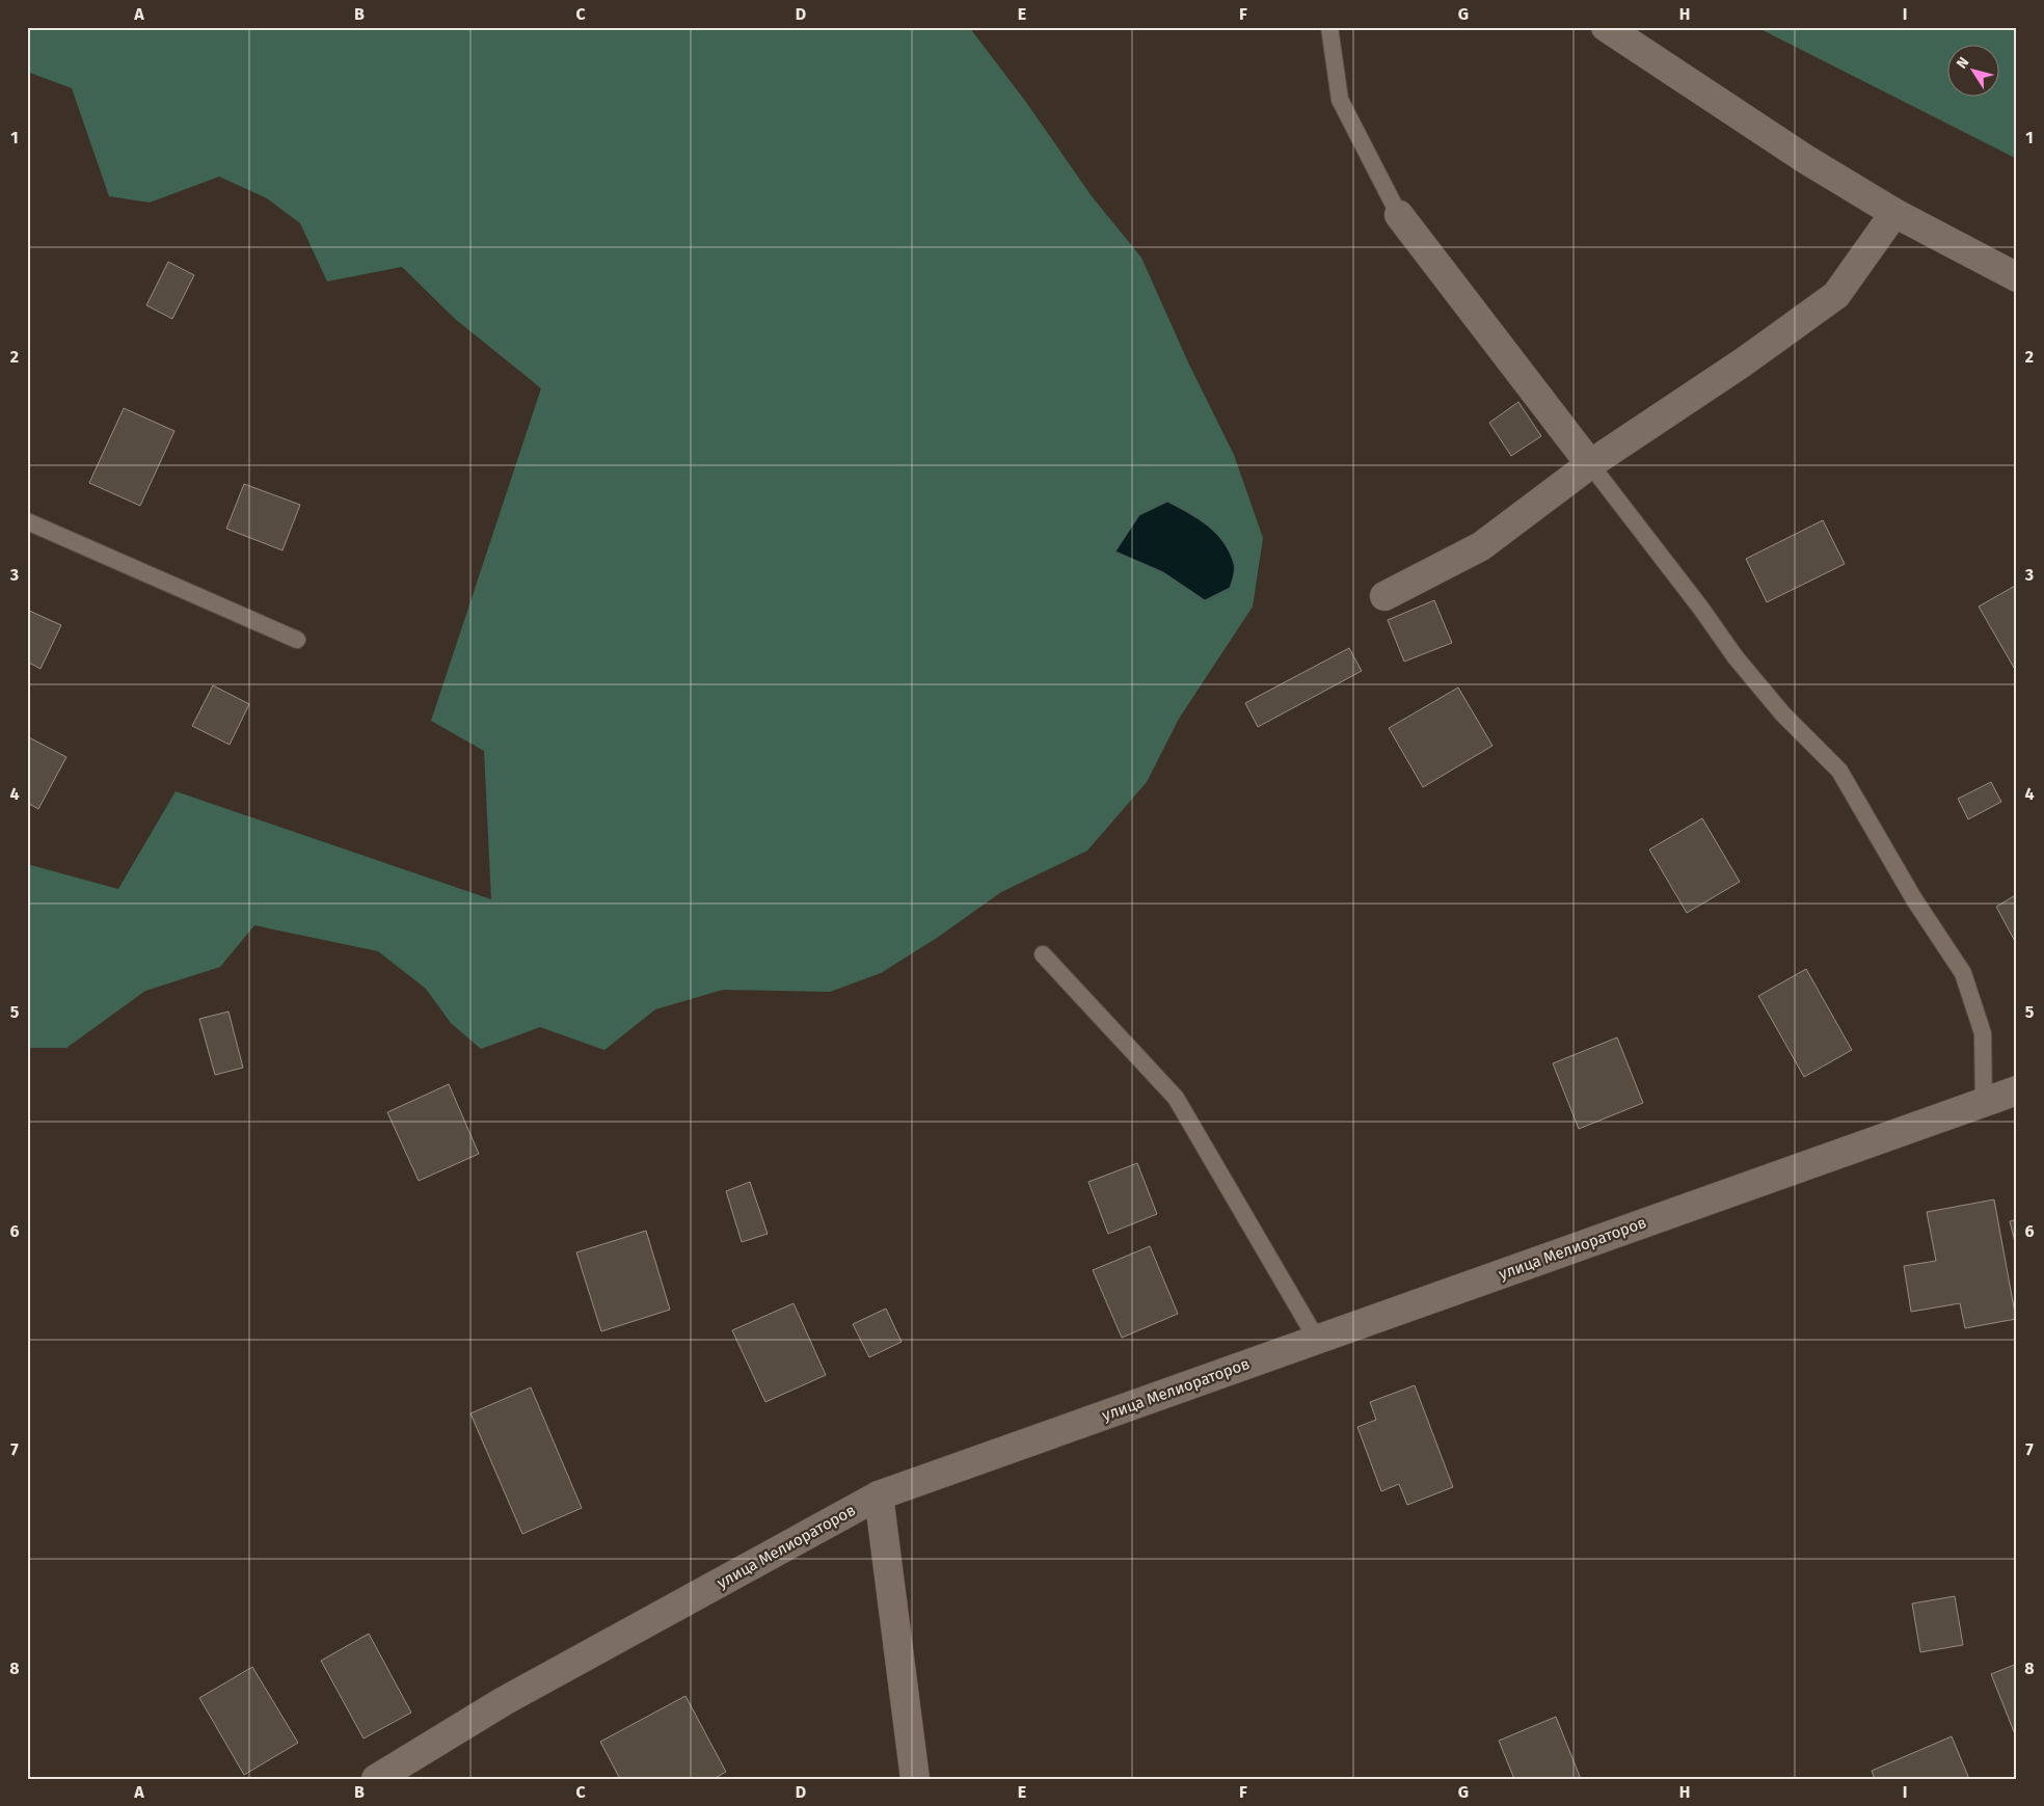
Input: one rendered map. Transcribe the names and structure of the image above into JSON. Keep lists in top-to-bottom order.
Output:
{
  "streets": {
    "street": ["улица Мелиораторов"]
  },
  "north": "top left",
  "grid": {
    "columns": [
      "A",
      "B",
      "C",
      "D",
      "E",
      "F",
      "G",
      "H",
      "I"
    ],
    "rows": [
      "1",
      "2",
      "3",
      "4",
      "5",
      "6",
      "7",
      "8"
    ]
  }
}
